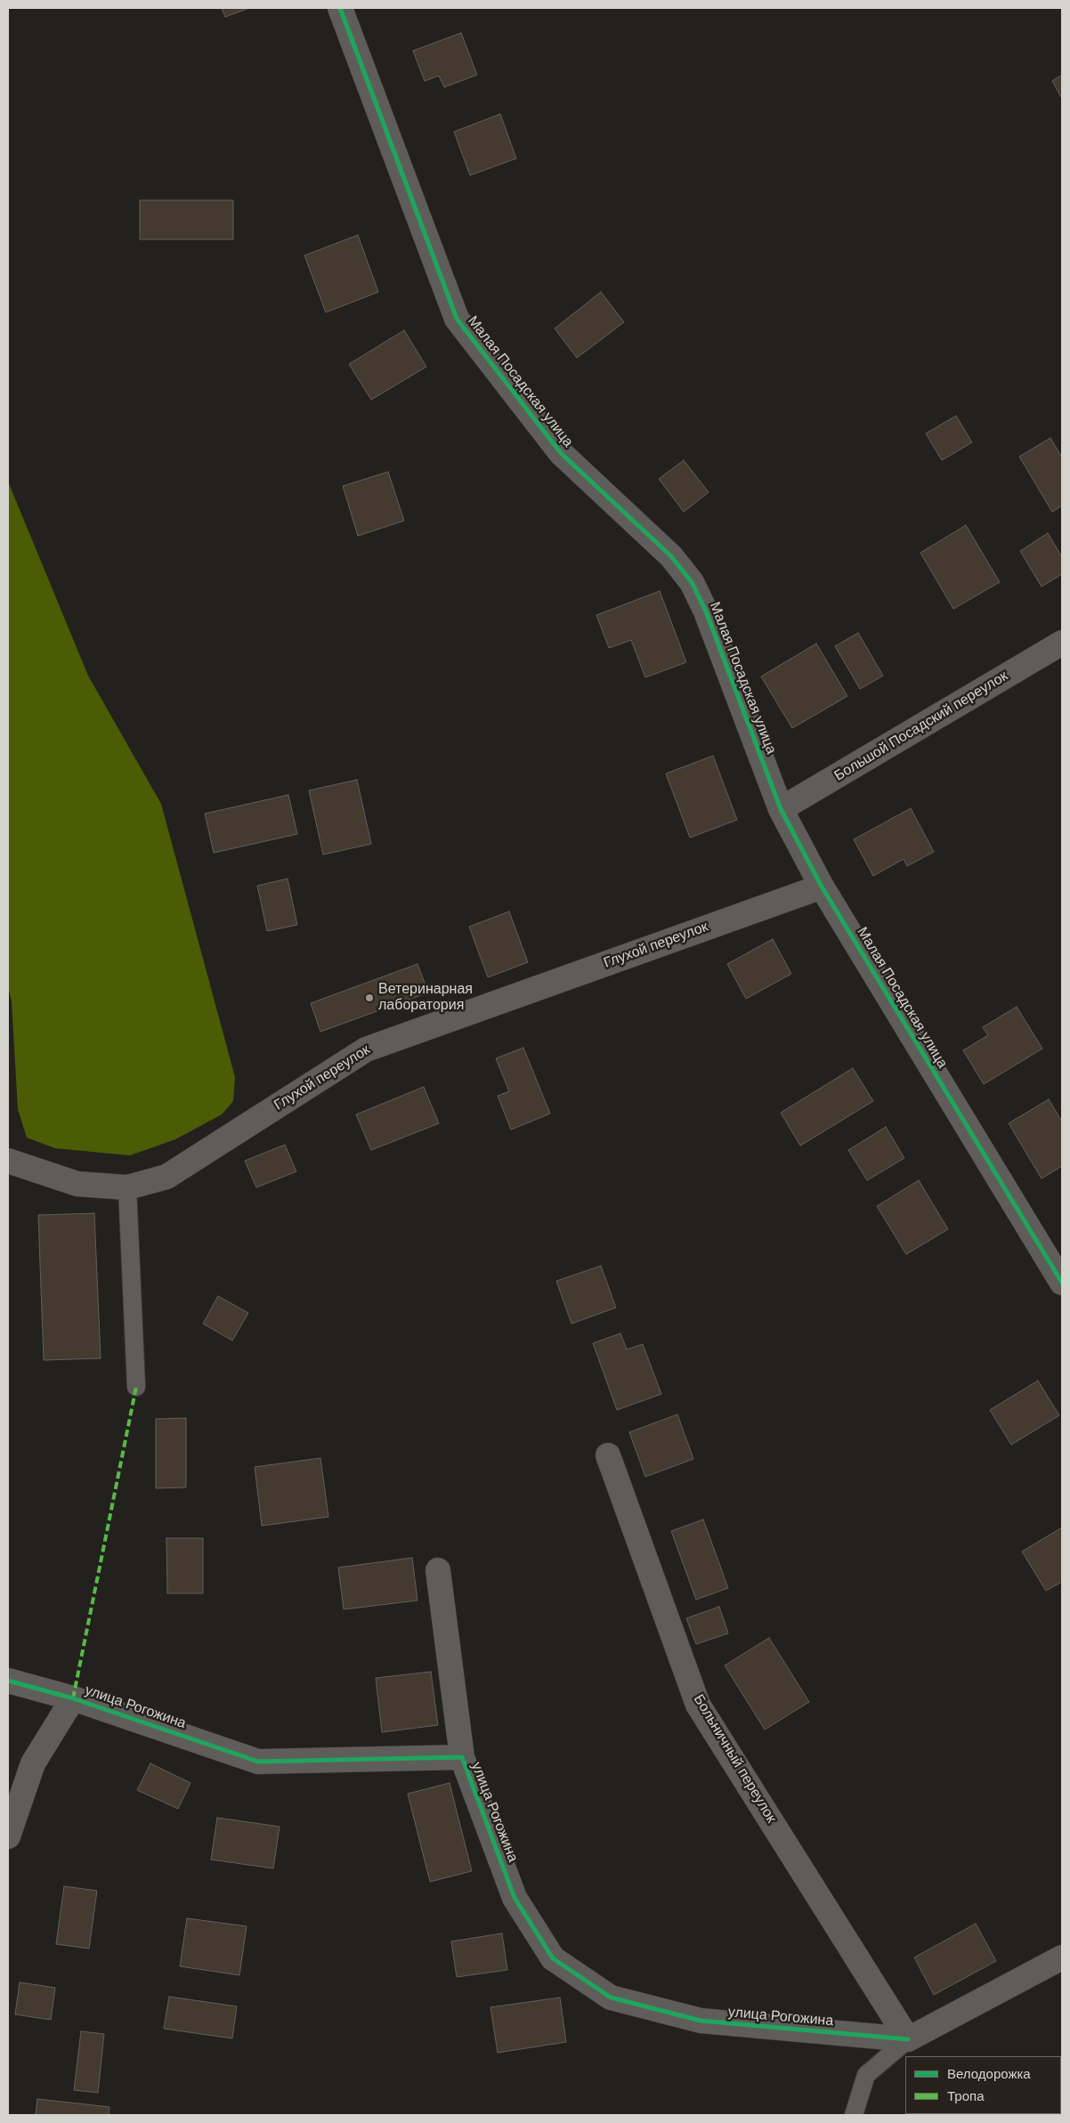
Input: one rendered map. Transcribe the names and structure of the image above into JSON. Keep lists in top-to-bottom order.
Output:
{
  "streets": {
    "street": [
      "Малая Посадская улица",
      "Большой Посадский переулок",
      "Глухой переулок",
      "улица Рогожина",
      "Больничный переулок"
    ]
  },
  "crossings": [
    ["Малая Посадская улица", "Большой Посадский переулок"],
    ["Малая Посадская улица", "Глухой переулок"],
    ["улица Рогожина", "Больничный переулок"]
  ],
  "places": ["Ветеринарная лаборатория"],
  "legend": ["Велодорожка", "Тропа"]
}
